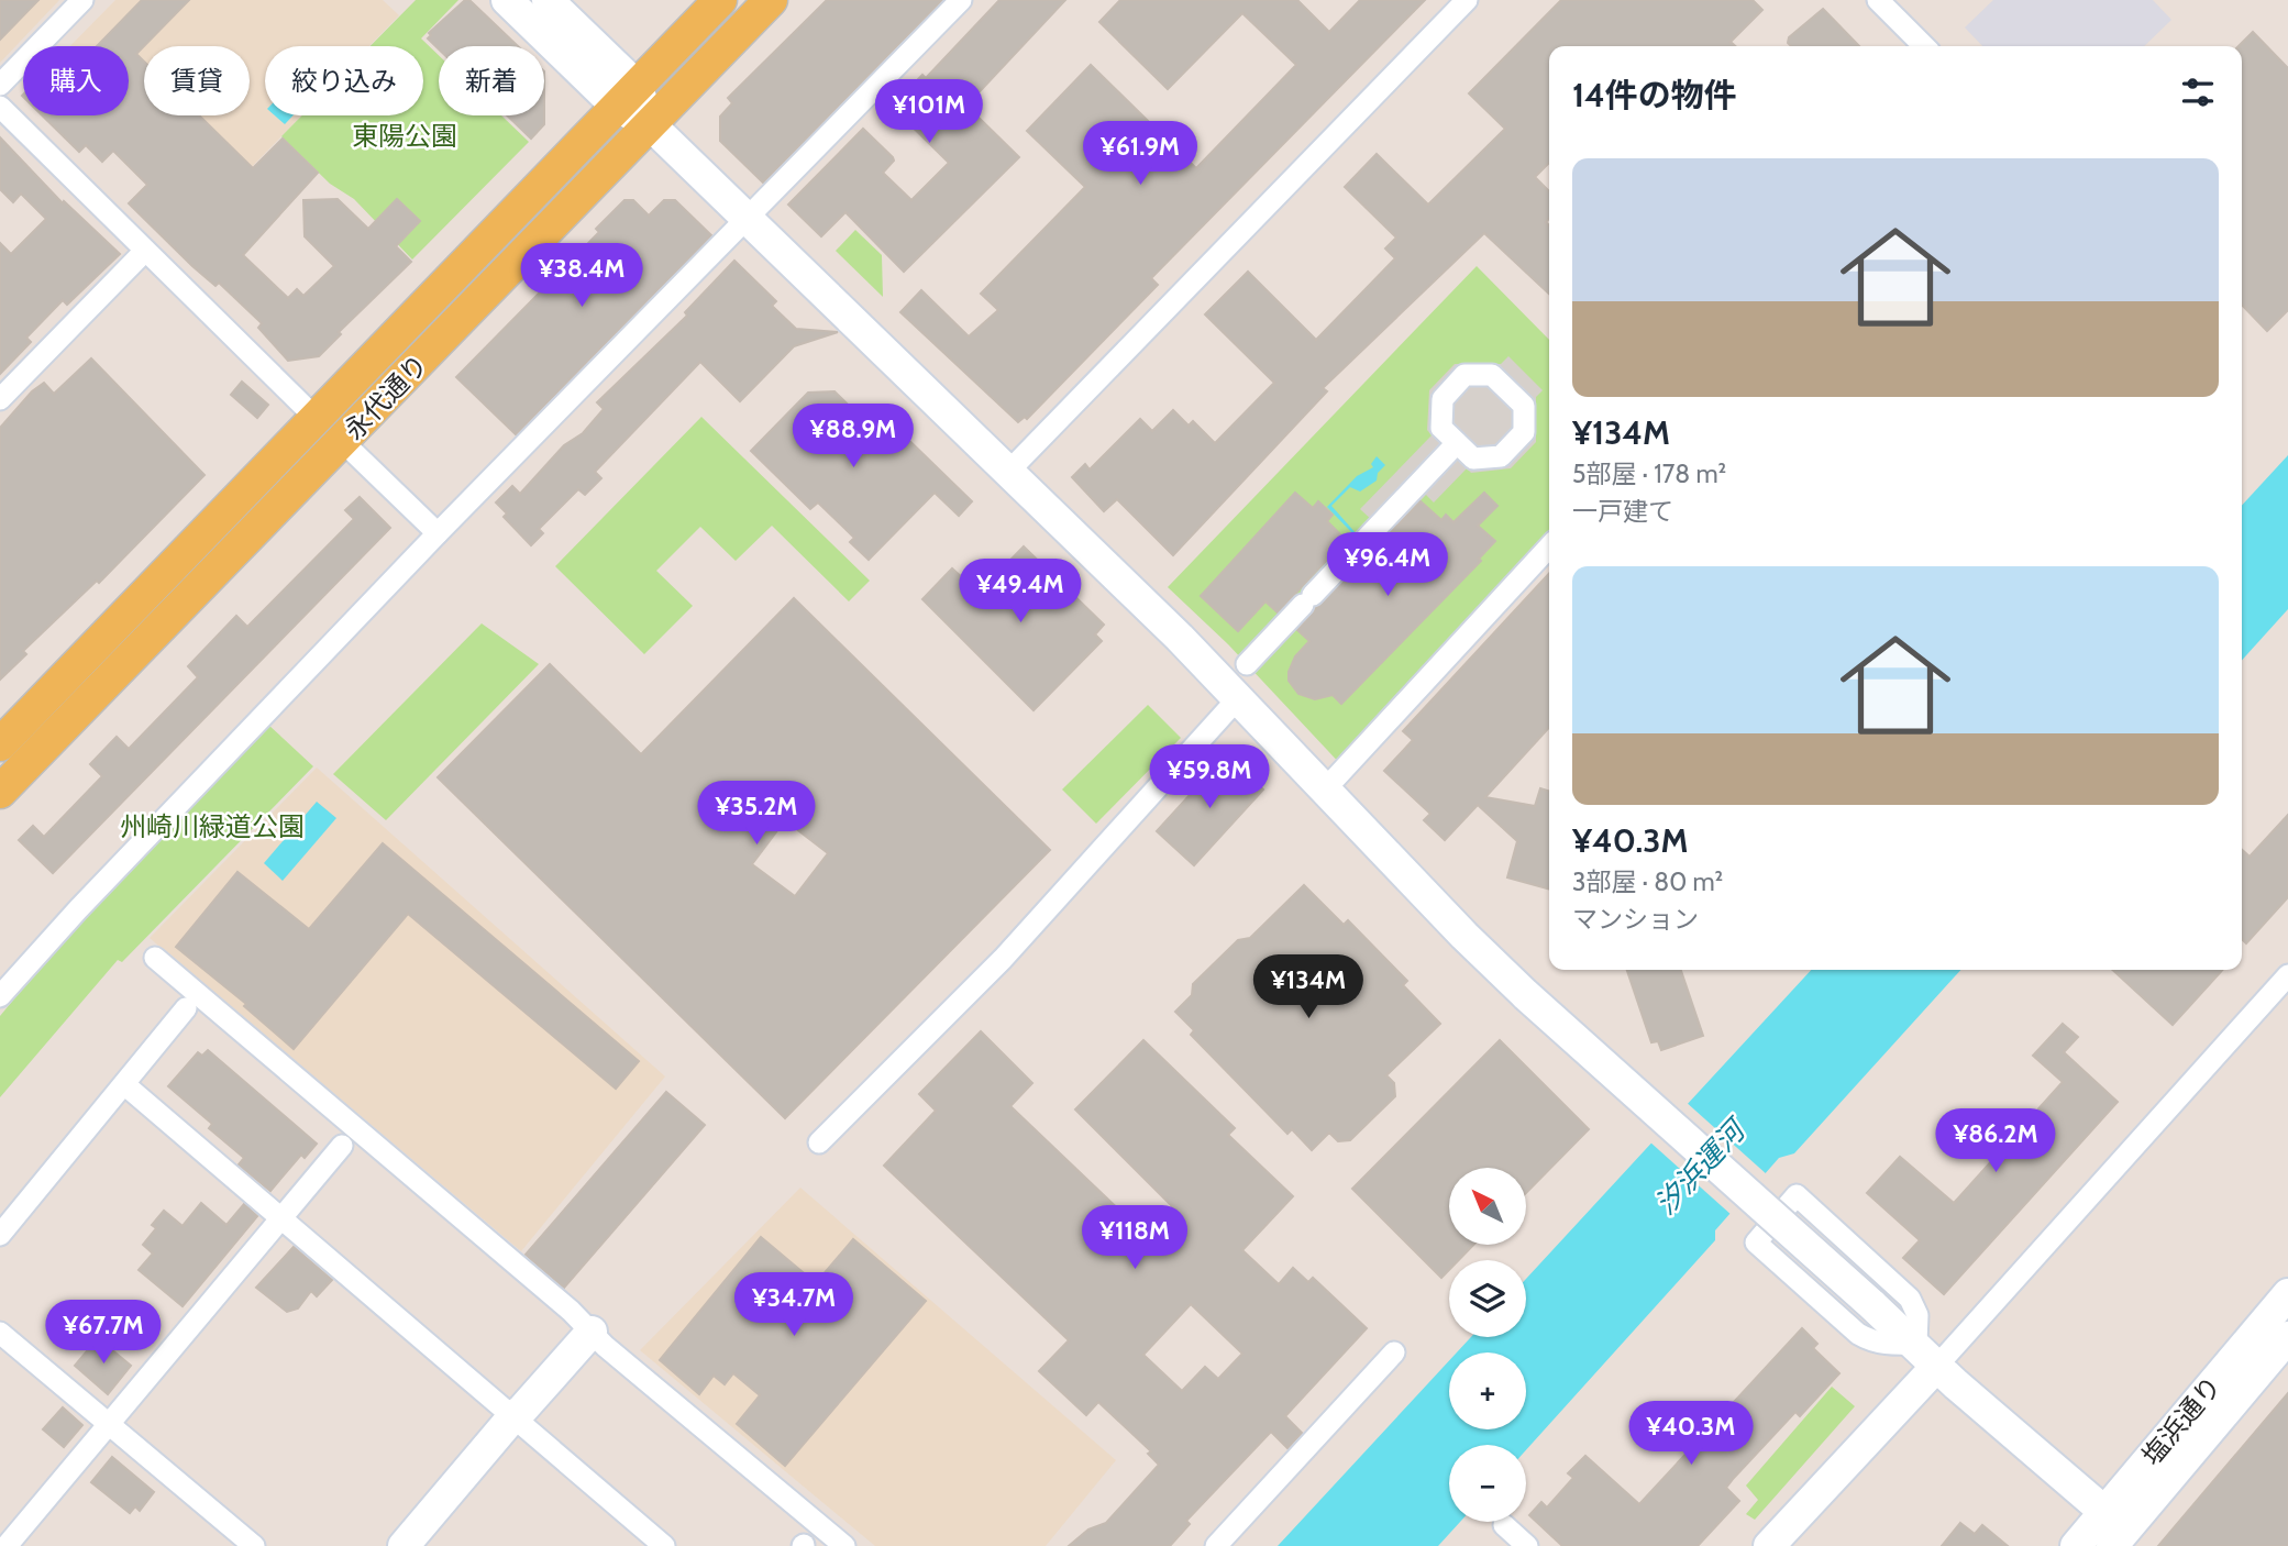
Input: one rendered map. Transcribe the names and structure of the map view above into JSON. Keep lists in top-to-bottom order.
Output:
{
  "streets": {
    "main road": ["永代通り"],
    "street": ["塩浜通り"]
  },
  "water": ["汐浜運河"],
  "parks": ["東陽公園", "州崎川緑道公園"],
  "north": "top left",
  "page": {
    "chip": [
      "購入",
      "賃貸",
      "絞り込み",
      "新着"
    ],
    "heading": "14件の物件",
    "price": [
      "¥101M",
      "¥61.9M",
      "¥38.4M",
      "¥88.9M",
      "¥96.4M",
      "¥49.4M",
      "¥59.8M",
      "¥35.2M",
      "¥134M",
      "¥86.2M",
      "¥118M",
      "¥34.7M",
      "¥67.7M",
      "¥40.3M"
    ],
    "list": [
      {
        "name": "¥134M",
        "note": "5部屋 · 178 m² · 一戸建て"
      },
      {
        "name": "¥40.3M",
        "note": "3部屋 · 80 m² · マンション"
      }
    ],
    "map_buttons": ["+", "−"]
  }
}
